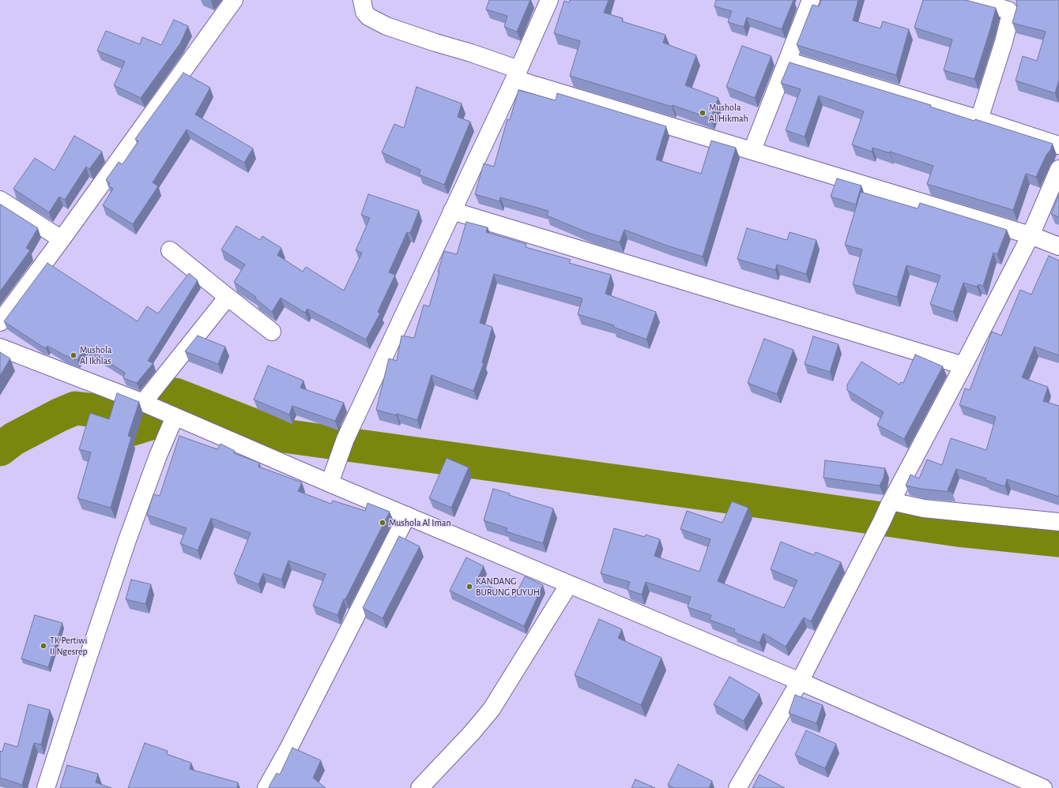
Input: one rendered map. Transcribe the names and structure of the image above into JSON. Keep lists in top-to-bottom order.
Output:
{
  "places": [
    "Mushola Al Hikmah",
    "Mushola Al Ikhlas",
    "Mushola Al Iman",
    "KANDANG BURUNG PUYUH",
    "TK Pertiwi II Ngesrep"
  ]
}
